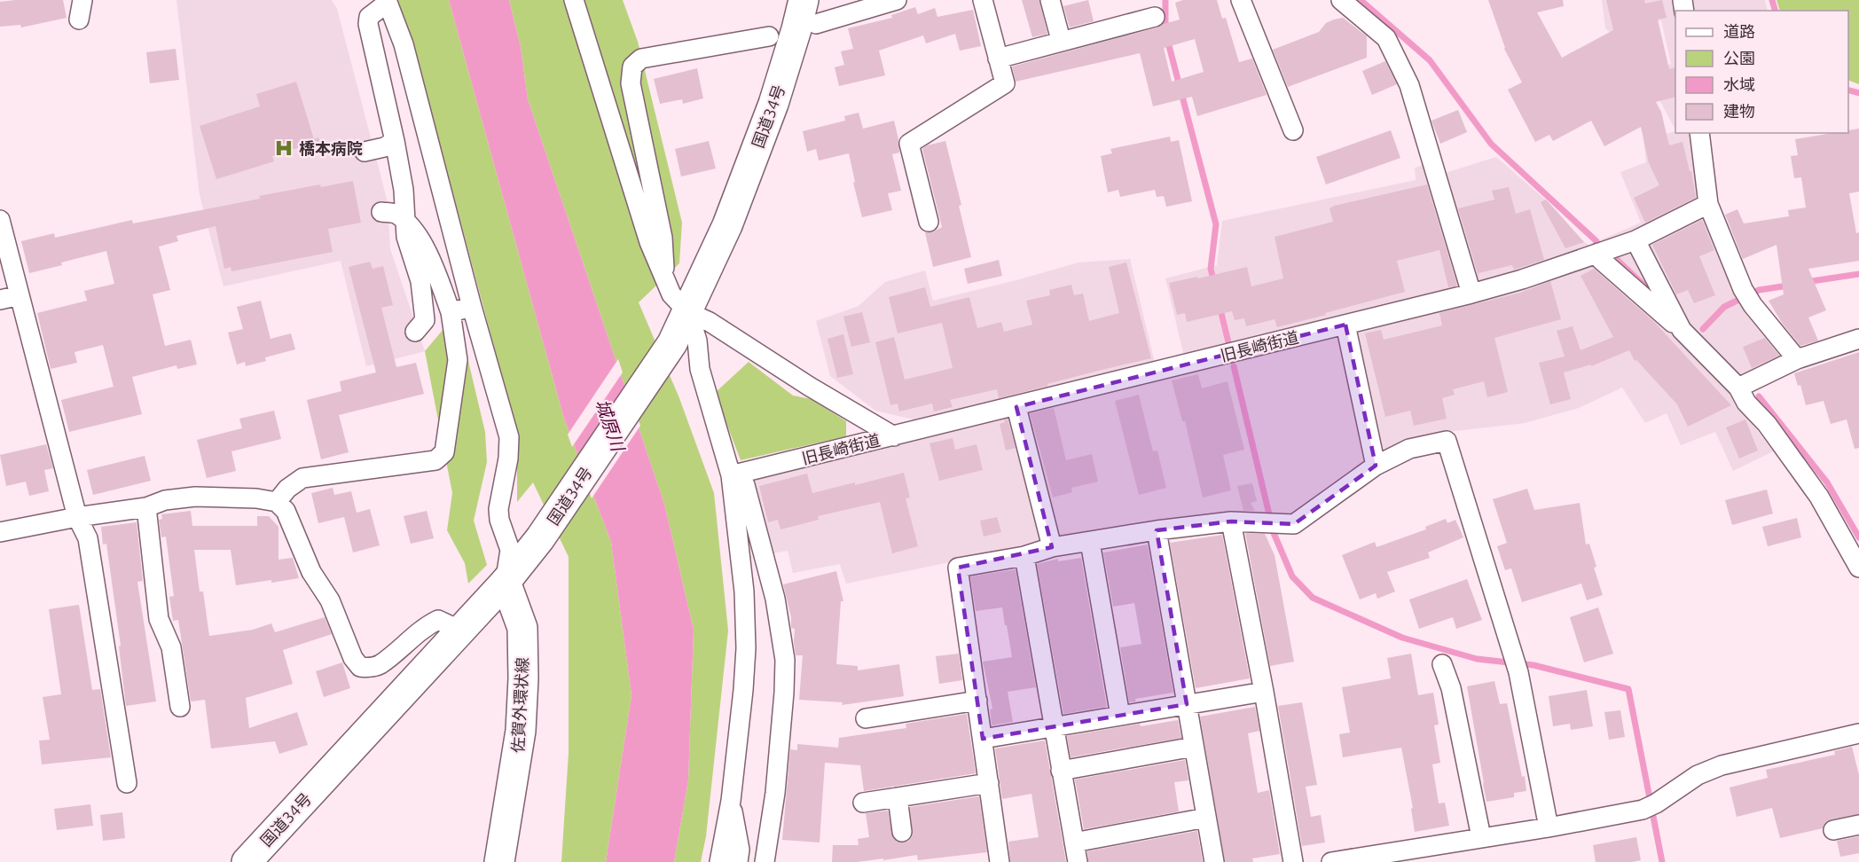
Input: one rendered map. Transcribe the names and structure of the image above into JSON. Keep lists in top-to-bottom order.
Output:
{
  "streets": {
    "main road": ["国道34号", "佐賀外環状線"],
    "street": ["旧長崎街道"]
  },
  "crossings": [
    ["国道34号", "佐賀外環状線"]
  ],
  "water": ["城原川"],
  "places": {
    "hospital": ["橋本病院"]
  },
  "legend": [
    "道路",
    "公園",
    "水域",
    "建物"
  ]
}
